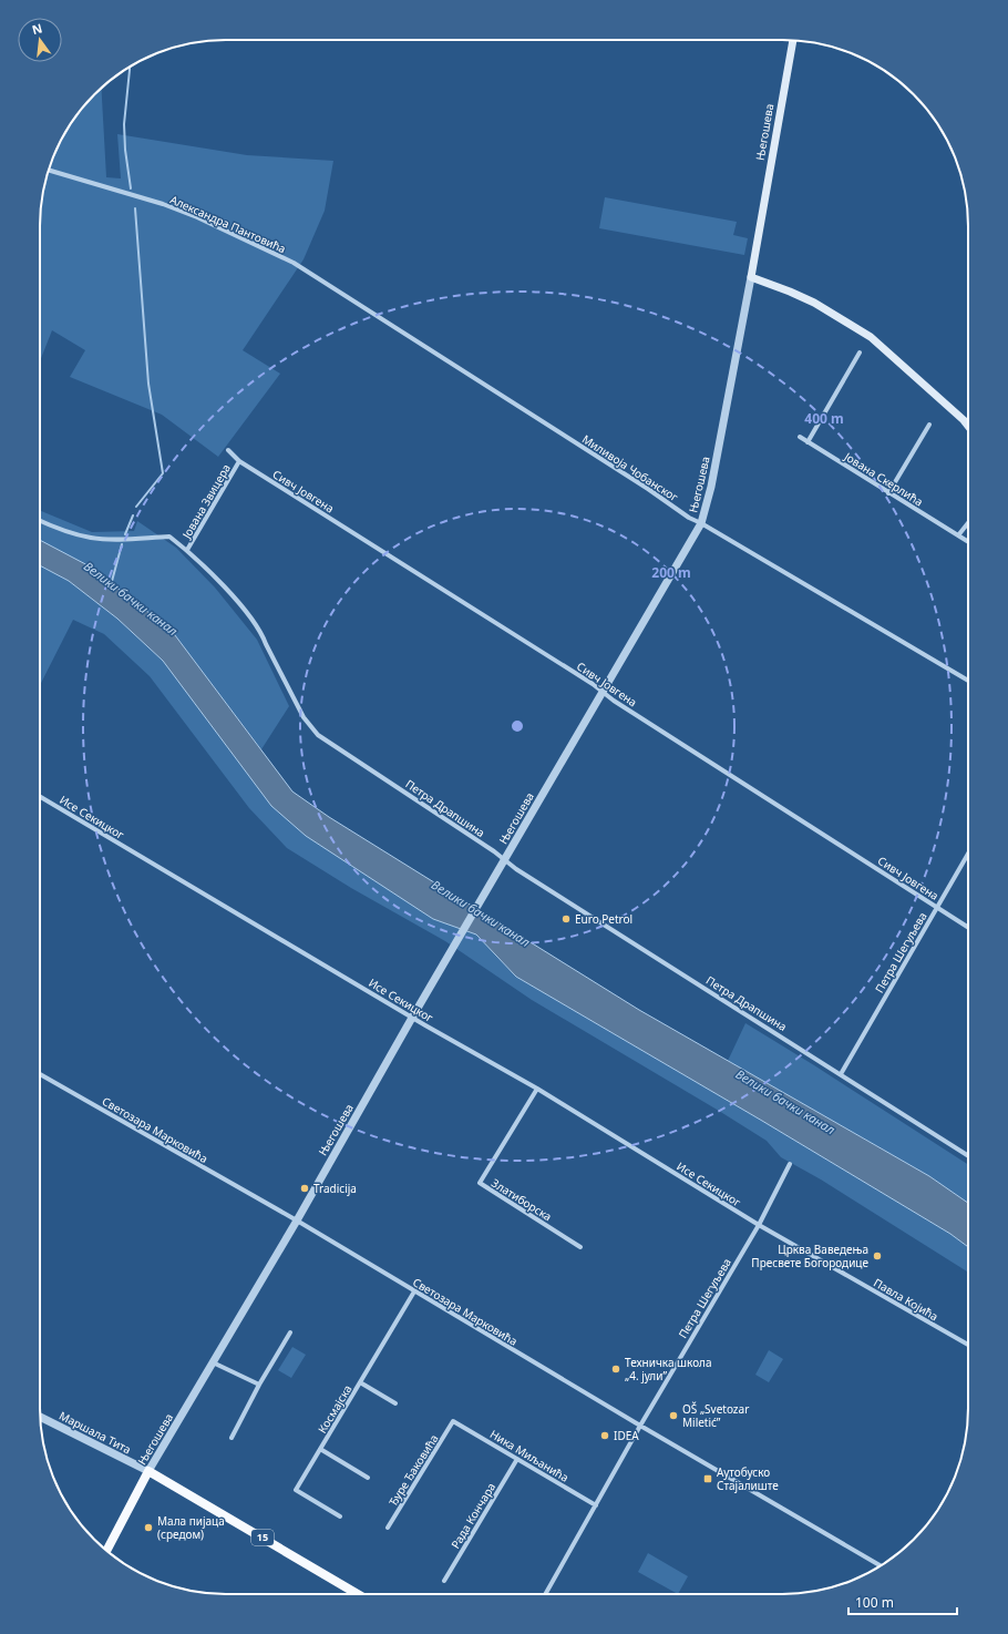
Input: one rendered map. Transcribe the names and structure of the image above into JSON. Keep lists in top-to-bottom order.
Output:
{
  "streets": {
    "main road": ["Његошева", "15"],
    "street": [
      "Александра Пантовића",
      "Миливоја Чобанског",
      "Јована Скерлића",
      "Сивч Јовгена",
      "Јована Звицера",
      "Петра Драпшина",
      "Исе Секицког",
      "Петра Шегуљева",
      "Светозара Марковића",
      "Златиборска",
      "Павла Којића",
      "Космајска",
      "Маршала Тита",
      "Ника Миљанића",
      "Ђуре Ђаковића",
      "Рада Кончара"
    ]
  },
  "crossings": [
    ["Његошева", "Миливоја Чобанског"],
    ["Његошева", "Сивч Јовгена"],
    ["Његошева", "Петра Драпшина"],
    ["Његошева", "Исе Секицког"],
    ["Његошева", "Светозара Марковића"],
    ["Његошева", "Маршала Тита"],
    ["Његошева", "15"],
    ["Александра Пантовића", "Миливоја Чобанског"],
    ["Сивч Јовгена", "Јована Звицера"],
    ["Сивч Јовгена", "Петра Шегуљева"],
    ["Јована Звицера", "Петра Драпшина"],
    ["Петра Драпшина", "Петра Шегуљева"],
    ["Исе Секицког", "Петра Шегуљева"],
    ["Исе Секицког", "Златиборска"],
    ["Исе Секицког", "Павла Којића"],
    ["Петра Шегуљева", "Светозара Марковића"],
    ["Петра Шегуљева", "Павла Којића"],
    ["Петра Шегуљева", "Ника Миљанића"],
    ["Светозара Марковића", "Космајска"],
    ["Маршала Тита", "15"],
    ["Ника Миљанића", "Ђуре Ђаковића"],
    ["Ника Миљанића", "Рада Кончара"]
  ],
  "water": ["Велики бачки канал"],
  "places": {
    "other": [
      "Euro Petrol",
      "Tradicija",
      "Црква Ваведења Пресвете Богородице",
      "Техничка школа „4. јули”",
      "OŠ „Svetozar Miletić”",
      "IDEA",
      "Мала пијаца (средом)"
    ],
    "transit": ["Аутобуско Стајалиште"]
  },
  "scale_bar": "100 m",
  "north": "top",
  "rings": ["400 m", "200 m"]
}
